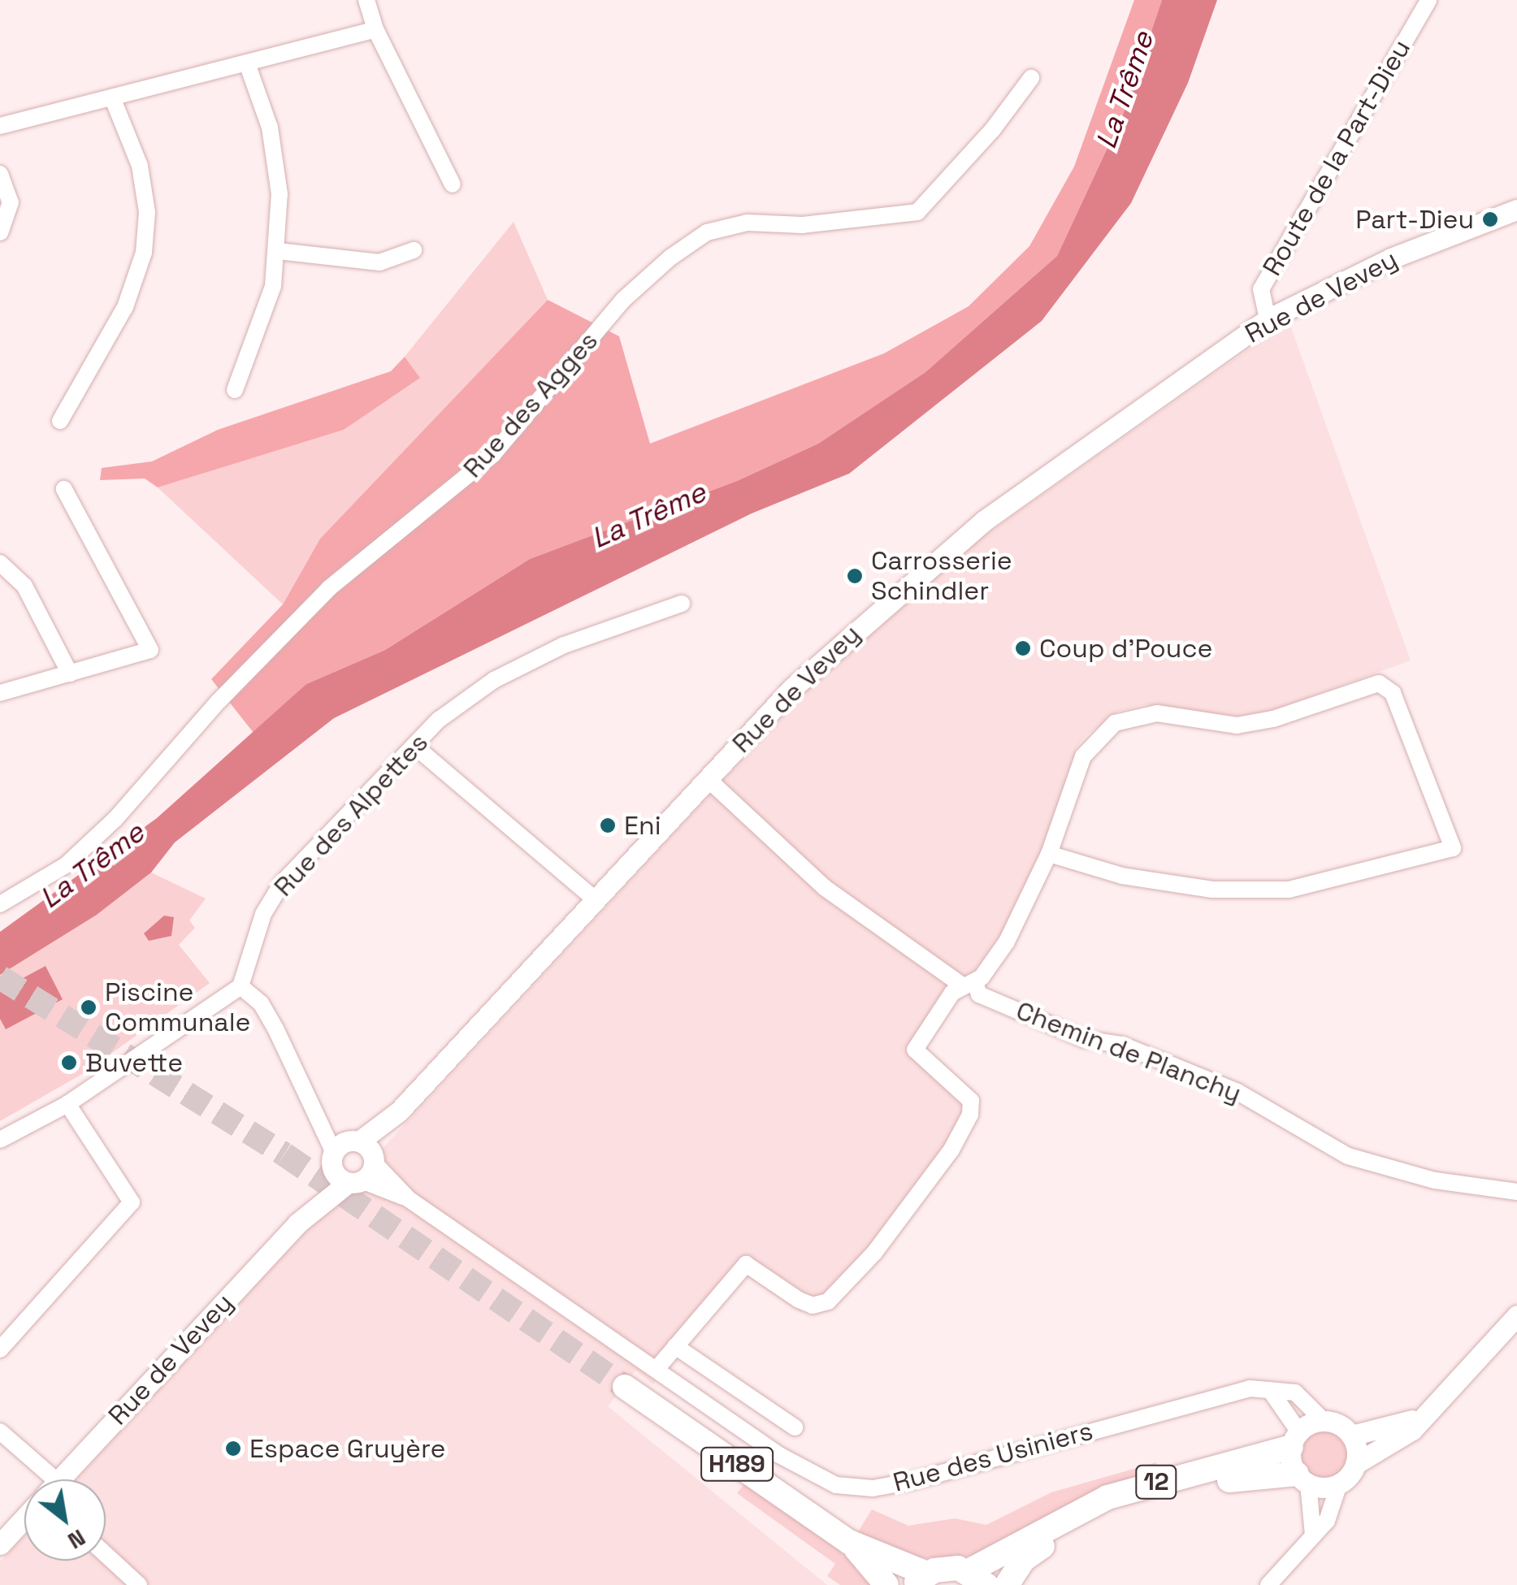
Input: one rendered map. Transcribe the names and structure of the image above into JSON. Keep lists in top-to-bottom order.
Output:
{
  "streets": {
    "highway": ["H189", "12"],
    "main road": ["Rue de Vevey"],
    "street": [
      "Route de la Part-Dieu",
      "Rue des Agges",
      "Rue des Alpettes",
      "Chemin de Planchy",
      "Rue des Usiniers"
    ]
  },
  "crossings": [
    ["Route de la Part-Dieu", "Rue de Vevey"],
    ["Rue de Vevey", "Chemin de Planchy"],
    ["Rue de Vevey", "Rue des Usiniers"],
    ["Rue des Usiniers", "12"]
  ],
  "water": ["La Trême"],
  "places": [
    "Part-Dieu",
    "Carrosserie Schindler",
    "Coup d'Pouce",
    "Eni",
    "Piscine Communale",
    "Buvette",
    "Espace Gruyère"
  ],
  "north": "bottom right"
}
